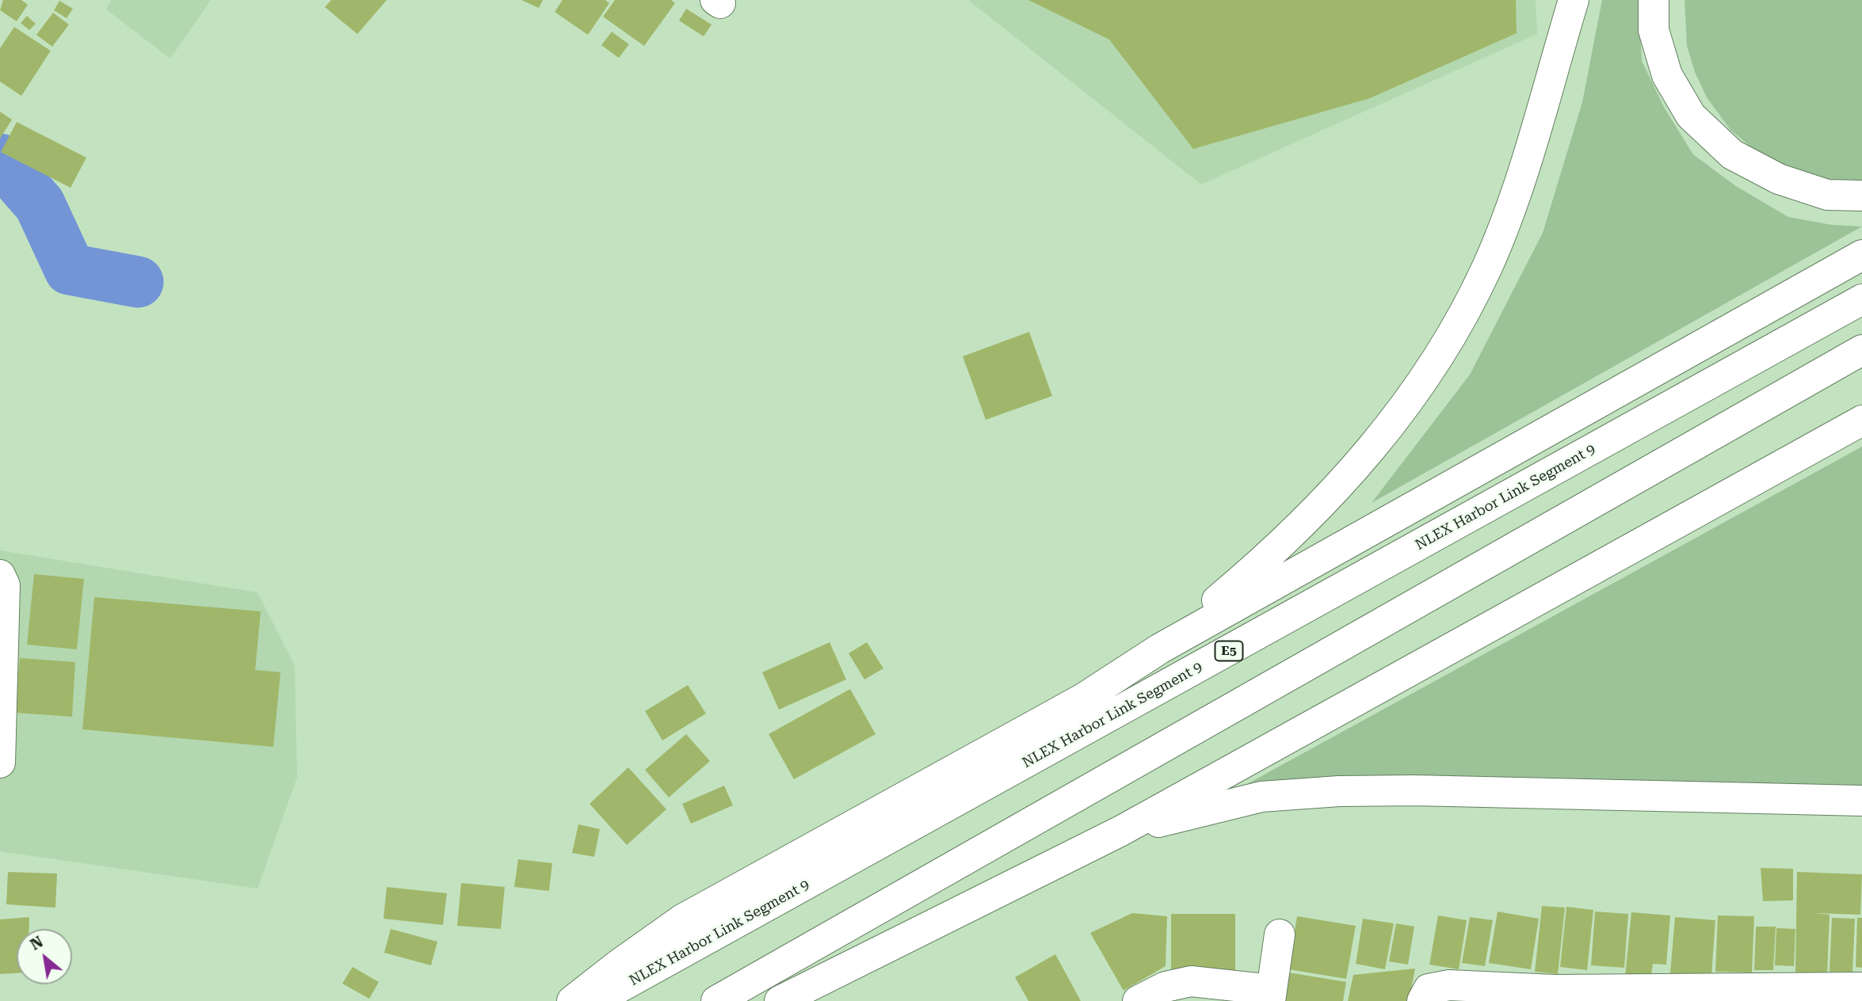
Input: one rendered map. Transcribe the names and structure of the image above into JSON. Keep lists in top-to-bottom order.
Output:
{
  "streets": {
    "main road": ["NLEX Harbor Link Segment 9", "E5"]
  },
  "north": "top left"
}
